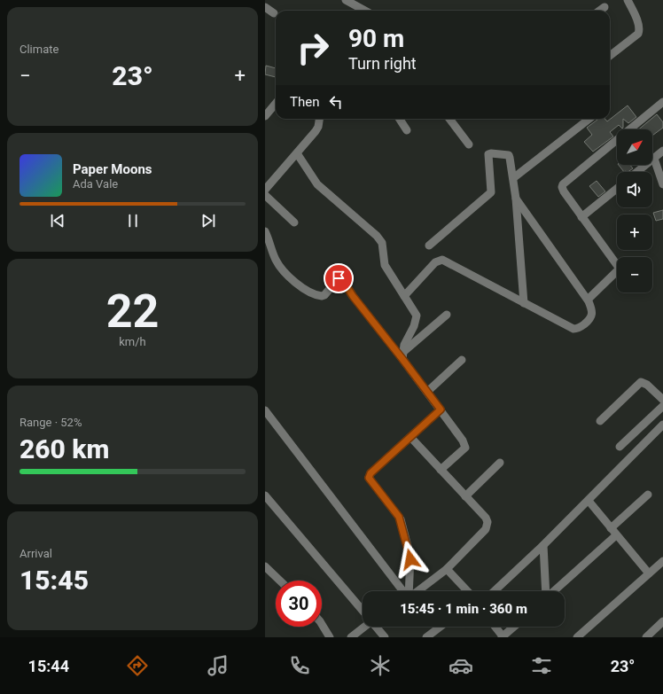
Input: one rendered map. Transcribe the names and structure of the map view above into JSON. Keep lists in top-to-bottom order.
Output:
{
  "north": "top right",
  "page": {
    "tile": [
      "Climate",
      ["22", "km/h"],
      ["Range · 52%", "260 km"],
      ["Arrival", "15:45"]
    ],
    "turn": ["90 m", "Turn right"],
    "heat": ["−", "23°", "+"],
    "then": "Then",
    "map_buttons": ["+", "−"],
    "song": ["Paper Moons", "Ada Vale"],
    "limit": "30",
    "trip": "15:45 · 1 min · 360 m",
    "tabs": ["15:44", "23°"]
  }
}
